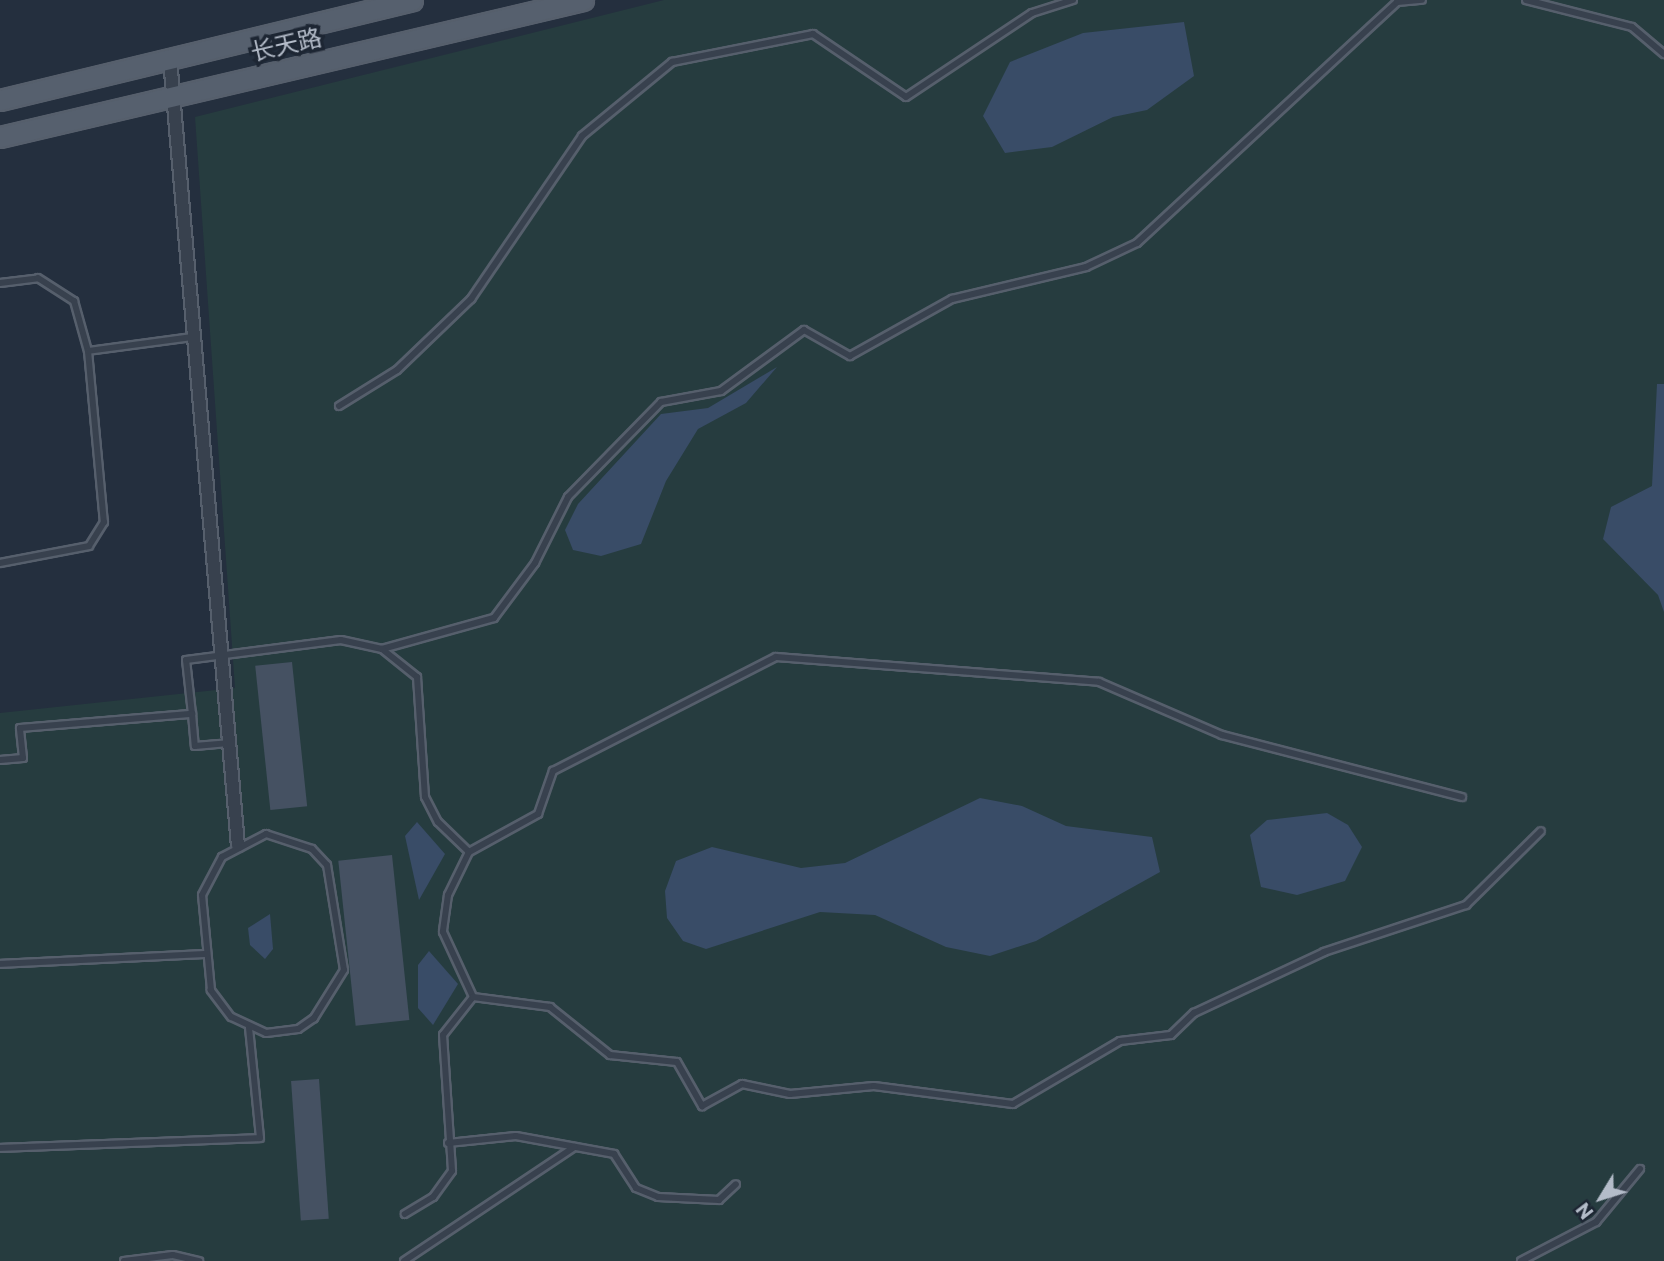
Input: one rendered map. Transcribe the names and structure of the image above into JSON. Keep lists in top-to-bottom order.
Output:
{
  "streets": {
    "main road": ["长天路"]
  },
  "north": "bottom left"
}
